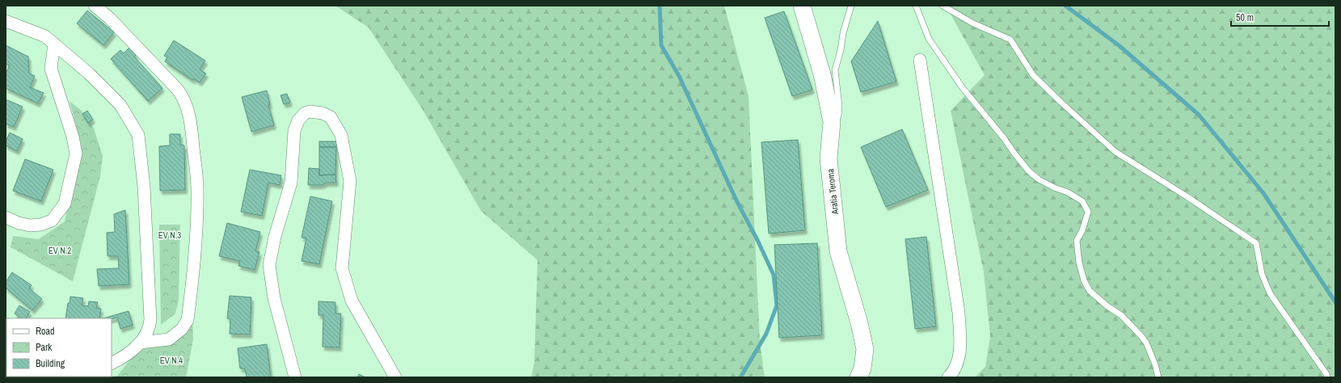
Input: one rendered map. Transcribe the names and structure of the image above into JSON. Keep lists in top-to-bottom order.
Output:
{
  "streets": {
    "main road": ["Aratia Teroma"]
  },
  "parks": ["EV N.3", "EV N.2", "EV N.4"],
  "legend": ["Road", "Park", "Building"],
  "scale_bar": "50 m"
}
